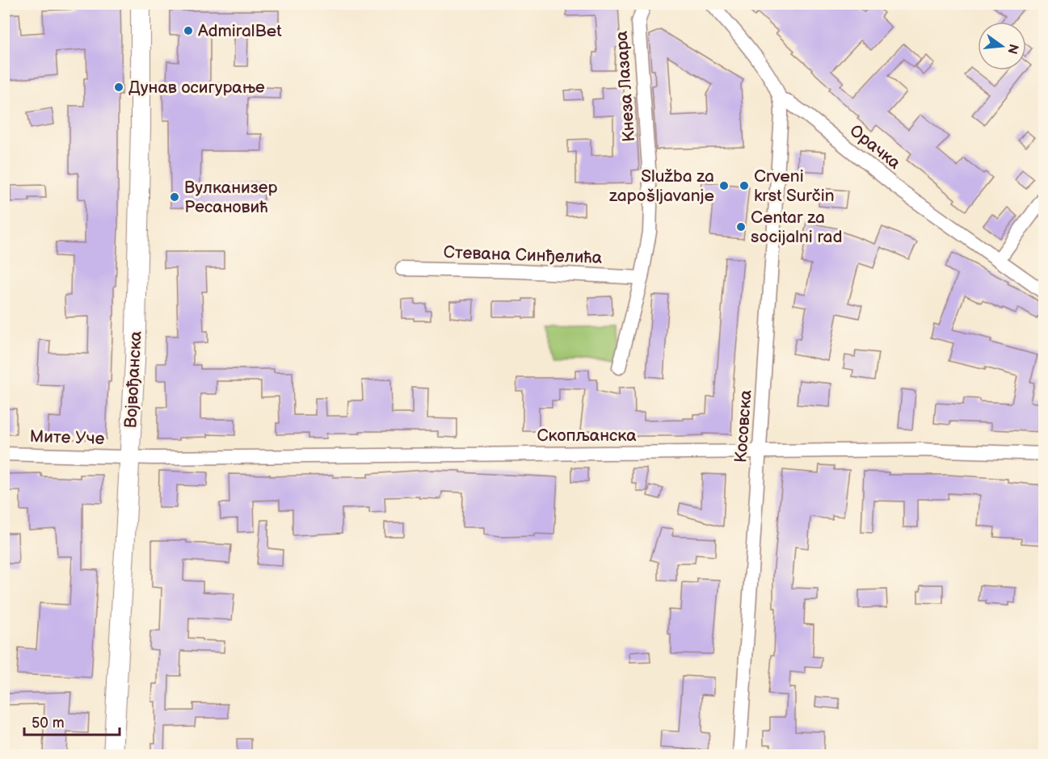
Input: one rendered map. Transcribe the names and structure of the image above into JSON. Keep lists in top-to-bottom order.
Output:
{
  "streets": {
    "main road": ["Војвођанска"],
    "street": [
      "Кнеза Лазара",
      "Орачка",
      "Стевана Синђелића",
      "Косовска",
      "Скопљанска",
      "Мите Уче"
    ]
  },
  "crossings": [
    ["Кнеза Лазара", "Стевана Синђелића"],
    ["Орачка", "Косовска"],
    ["Војвођанска", "Скопљанска"],
    ["Војвођанска", "Мите Уче"],
    ["Косовска", "Скопљанска"],
    ["Скопљанска", "Мите Уче"]
  ],
  "places": [
    "AdmiralBet",
    "Дунав осигурање",
    "Služba za zapošljavanje",
    "Crveni krst Surčin",
    "Вулканизер Ресановић",
    "Centar za socijalni rad"
  ],
  "scale_bar": "50 m",
  "north": "right"
}
